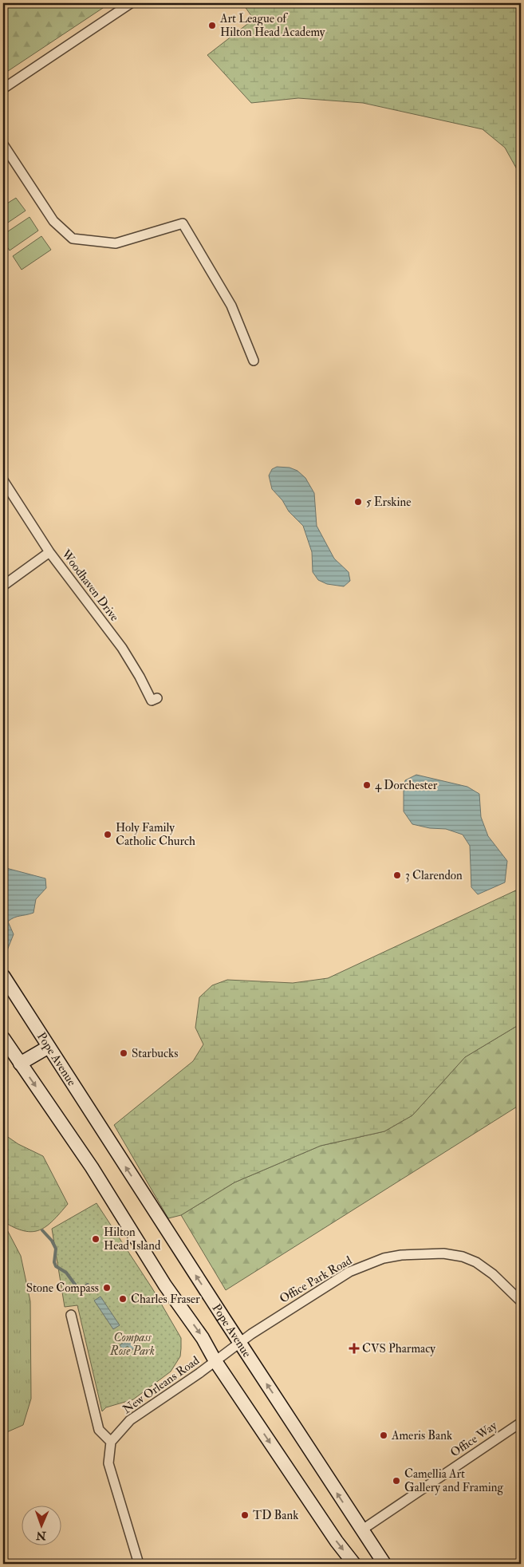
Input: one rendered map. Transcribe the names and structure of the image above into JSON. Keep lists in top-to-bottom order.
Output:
{
  "streets": {
    "main road": ["Pope Avenue"],
    "street": [
      "Woodhaven Drive",
      "Office Park Road",
      "New Orleans Road",
      "Office Way"
    ]
  },
  "crossings": [
    ["Pope Avenue", "Office Park Road"],
    ["Pope Avenue", "Office Way"],
    ["Office Park Road", "New Orleans Road"]
  ],
  "parks": ["Compass Rose Park"],
  "places": {
    "other": [
      "Art League of Hilton Head Academy",
      "5 Erskine",
      "4 Dorchester",
      "Holy Family Catholic Church",
      "3 Clarendon",
      "Starbucks",
      "Hilton Head Island",
      "Stone Compass",
      "Charles Fraser",
      "Ameris Bank",
      "Camellia Art Gallery and Framing",
      "TD Bank"
    ],
    "health": ["CVS Pharmacy"]
  },
  "north": "bottom"
}
